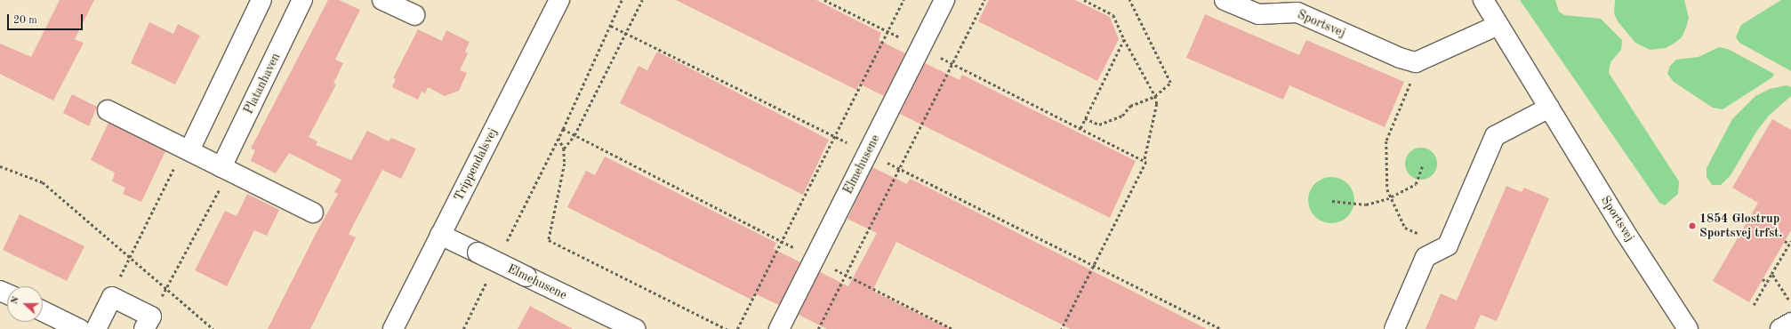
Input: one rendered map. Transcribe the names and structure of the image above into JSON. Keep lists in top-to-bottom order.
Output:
{
  "streets": {
    "street": [
      "Sportsvej",
      "Platanhaven",
      "Trippendalsvej",
      "Elmehusene"
    ]
  },
  "crossings": [
    ["Trippendalsvej", "Elmehusene"]
  ],
  "places": ["1854 Glostrup Sportsvej trfst."],
  "scale_bar": "20 m",
  "north": "left"
}
